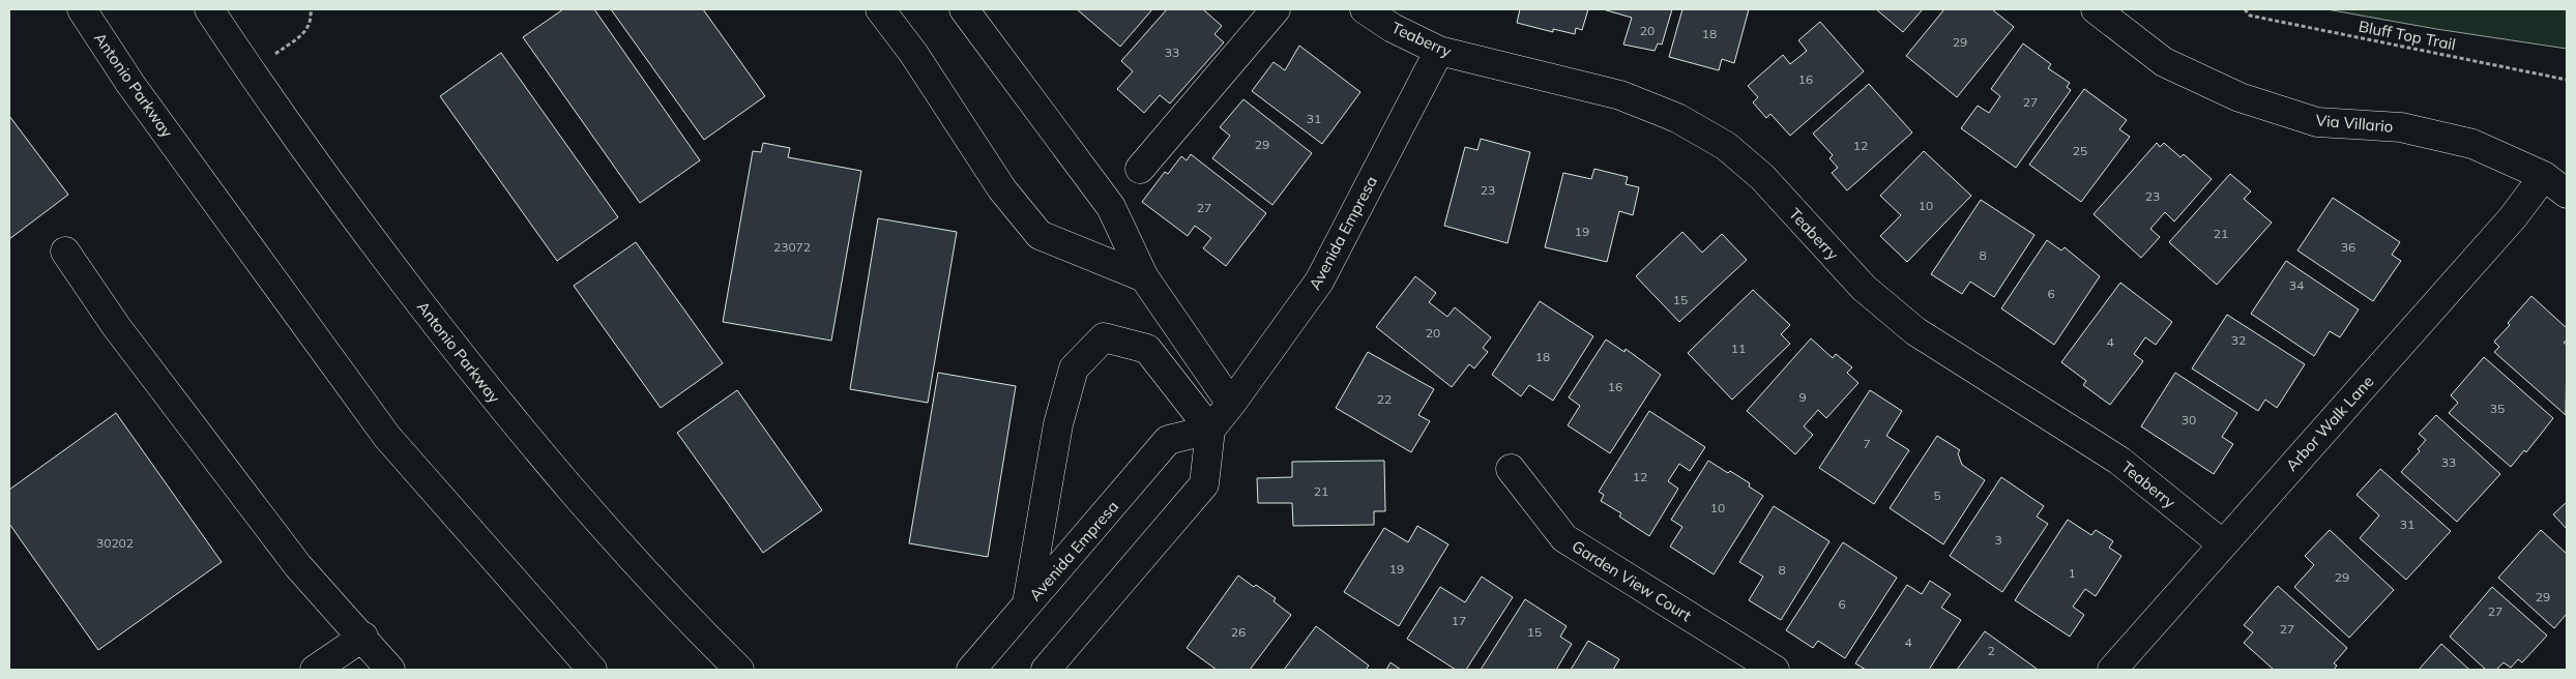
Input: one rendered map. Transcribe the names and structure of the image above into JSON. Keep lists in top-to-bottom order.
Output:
{
  "streets": {
    "street": [
      "Teaberry",
      "Antonio Parkway",
      "Via Villario",
      "Avenida Empresa",
      "Arbor Walk Lane",
      "Garden View Court"
    ],
    "path": ["Bluff Top Trail"]
  },
  "crossings": [
    ["Teaberry", "Avenida Empresa"],
    ["Teaberry", "Arbor Walk Lane"],
    ["Via Villario", "Arbor Walk Lane"]
  ],
  "house_numbers": [
    "20",
    "18",
    "29",
    "33",
    "16",
    "27",
    "31",
    "29",
    "12",
    "25",
    "23",
    "23",
    "10",
    "27",
    "19",
    "21",
    "23072",
    "36",
    "8",
    "34",
    "6",
    "15",
    "20",
    "32",
    "4",
    "11",
    "18",
    "16",
    "9",
    "22",
    "35",
    "30",
    "7",
    "33",
    "12",
    "21",
    "5",
    "10",
    "31",
    "3",
    "30202",
    "19",
    "8",
    "1",
    "29",
    "29",
    "6",
    "27",
    "17",
    "27",
    "26",
    "15",
    "4",
    "2"
  ]
}
